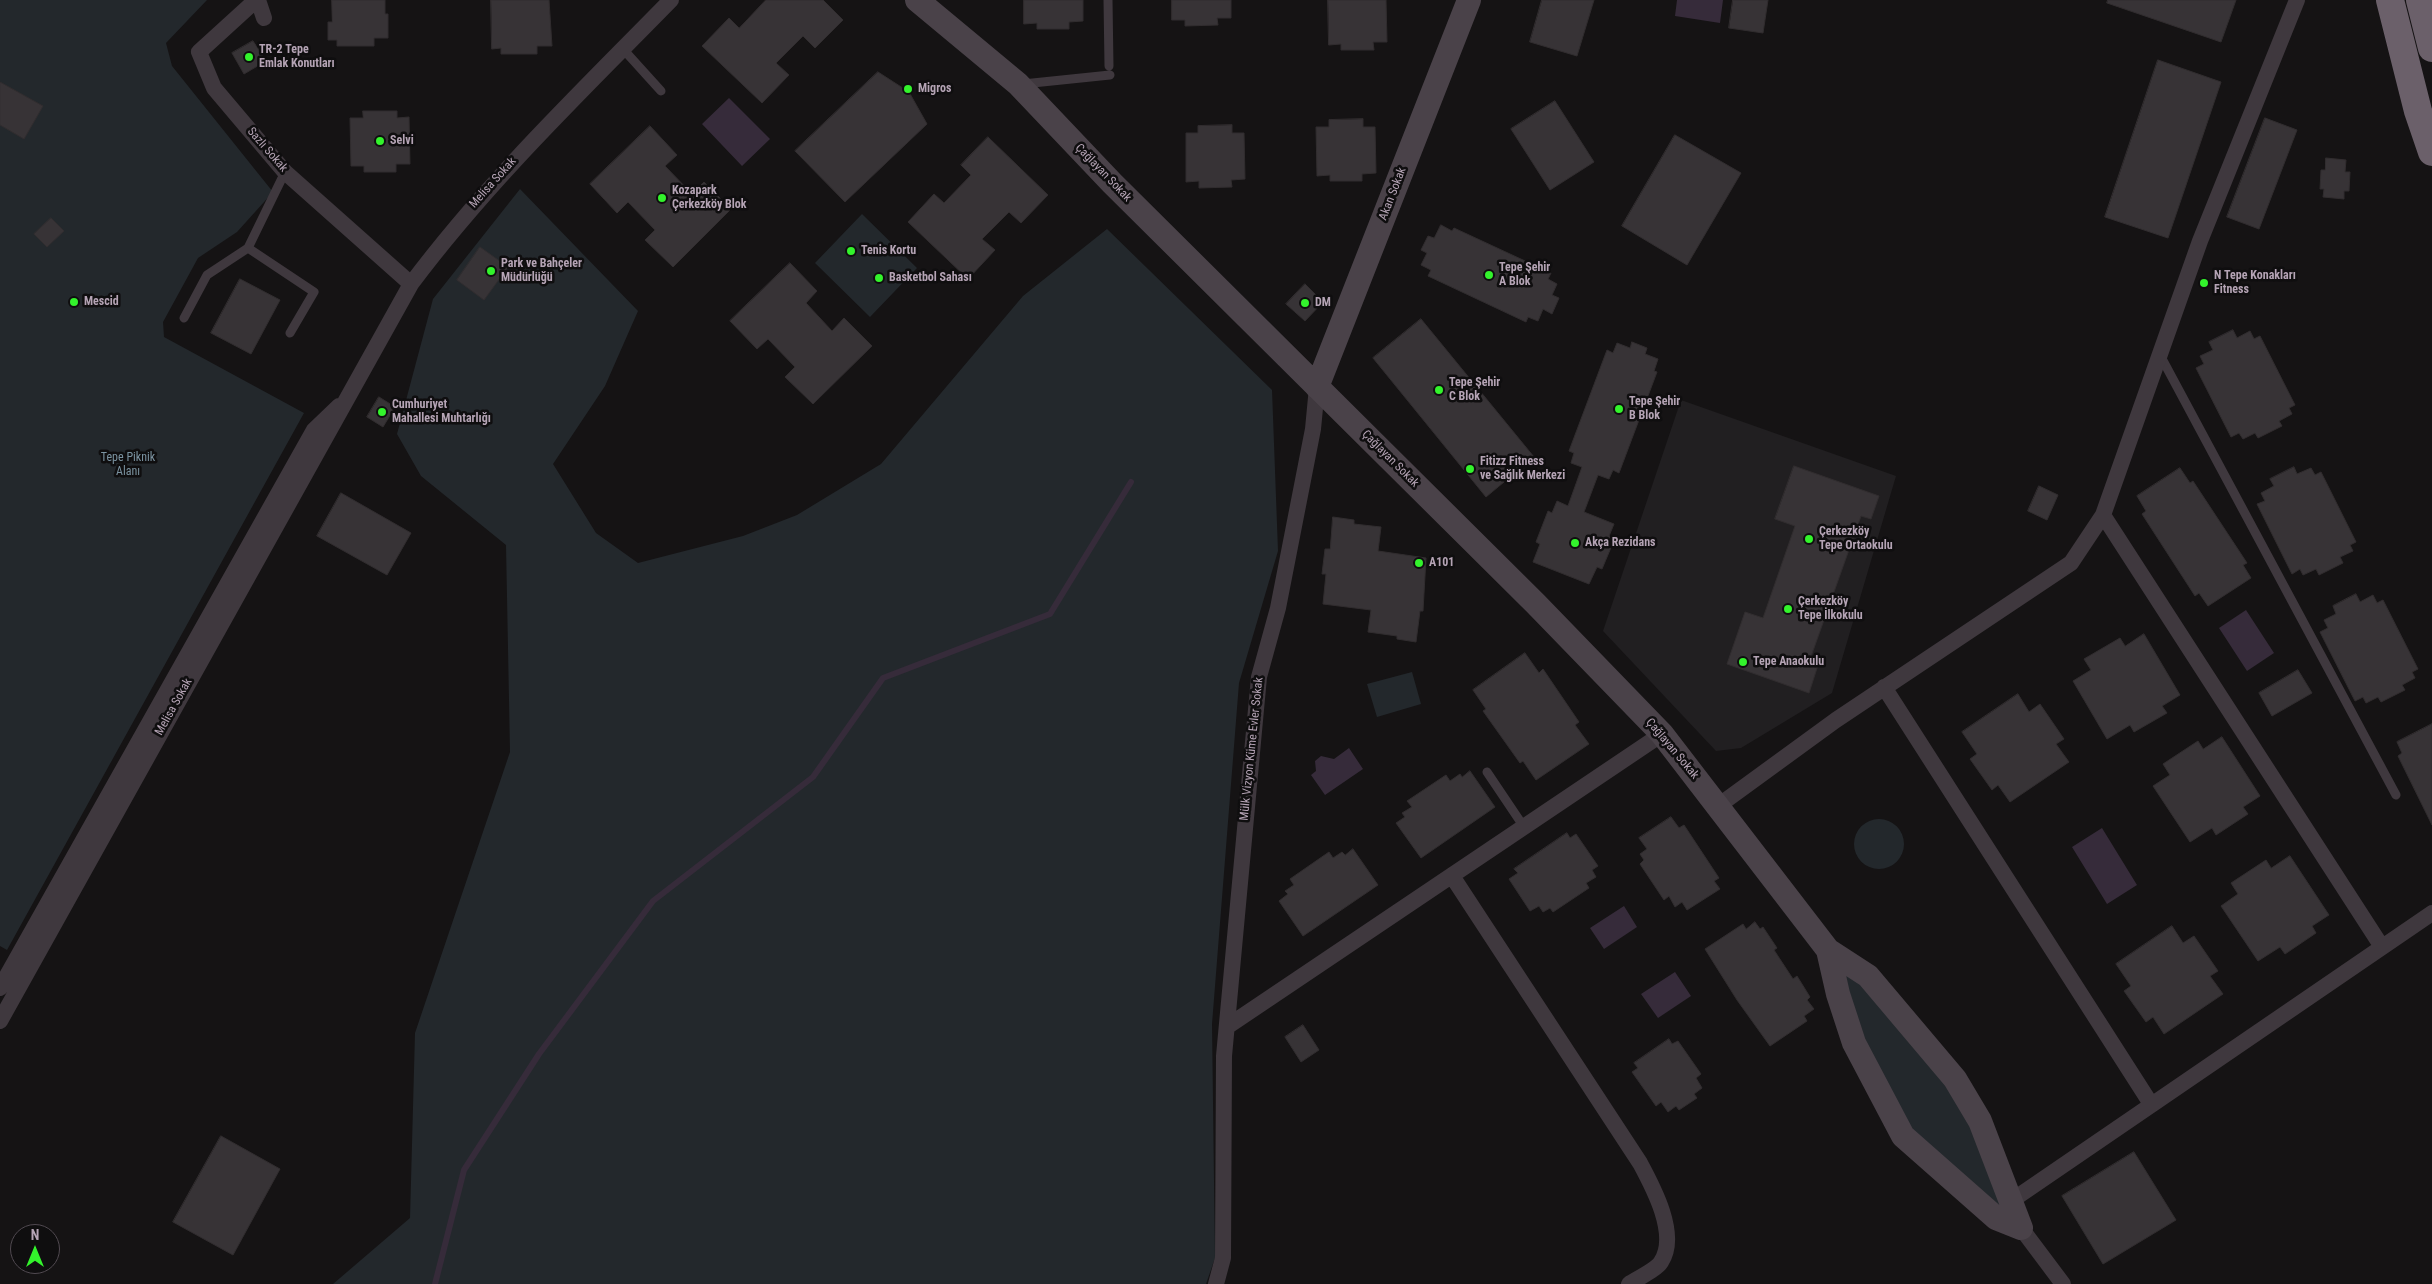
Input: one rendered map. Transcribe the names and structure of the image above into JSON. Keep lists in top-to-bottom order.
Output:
{
  "streets": {
    "street": [
      "Sazlı Sokak",
      "Çağlayan Sokak",
      "Melisa Sokak",
      "Akan Sokak",
      "Mülk Vizyon Küme Evler Sokak"
    ]
  },
  "crossings": [
    ["Sazlı Sokak", "Melisa Sokak"],
    ["Çağlayan Sokak", "Akan Sokak"],
    ["Çağlayan Sokak", "Mülk Vizyon Küme Evler Sokak"],
    ["Akan Sokak", "Mülk Vizyon Küme Evler Sokak"]
  ],
  "parks": ["Tepe Piknik Alanı"],
  "places": [
    "TR-2 Tepe Emlak Konutları",
    "Migros",
    "Selvi",
    "Kozapark Çerkezköy Blok",
    "Tenis Kortu",
    "Park ve Bahçeler Müdürlüğü",
    "Tepe Şehir A Blok",
    "Basketbol Sahası",
    "N Tepe Konakları Fitness",
    "Mescid",
    "DM",
    "Tepe Şehir C Blok",
    "Tepe Şehir B Blok",
    "Cumhuriyet Mahallesi Muhtarlığı",
    "Fitizz Fitness ve Sağlık Merkezi",
    "Çerkezköy Tepe Ortaokulu",
    "Akça Rezidans",
    "A101",
    "Çerkezköy Tepe İlkokulu",
    "Tepe Anaokulu"
  ],
  "north": "top"
}
